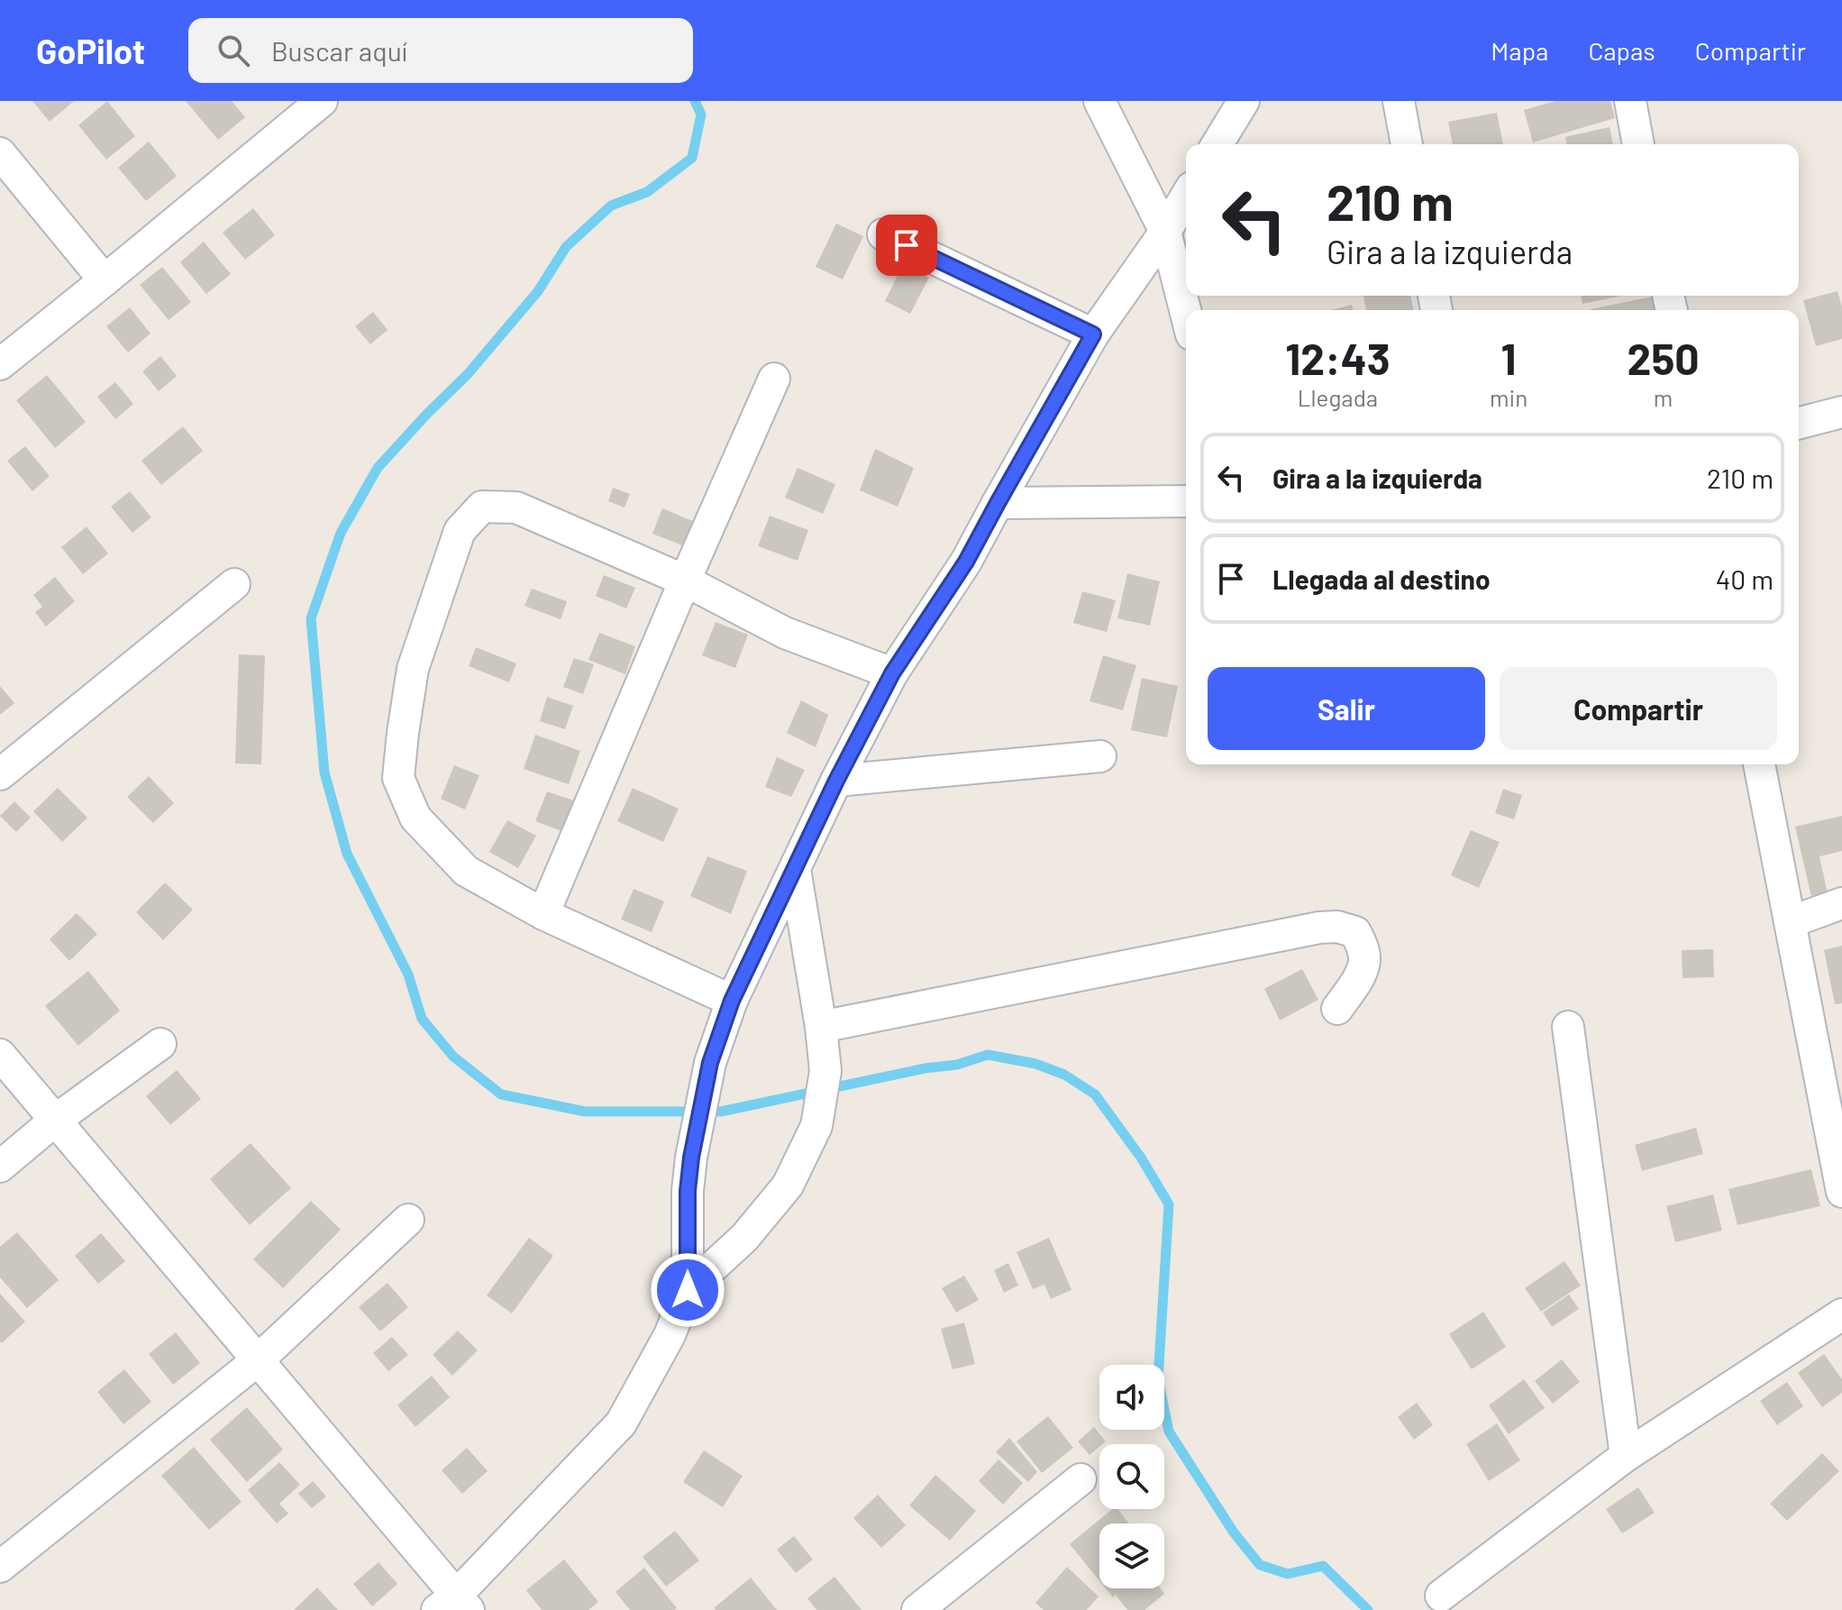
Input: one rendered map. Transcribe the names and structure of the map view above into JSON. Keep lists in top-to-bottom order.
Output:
{
  "page": {
    "header": "GoPilot",
    "search": "Buscar aquí",
    "nav": ["Mapa", "Capas", "Compartir"],
    "turn": ["210 m", "Gira a la izquierda"],
    "eta": [
      "12:43",
      "Llegada",
      "1",
      "min",
      "250",
      "m"
    ],
    "list": [
      {
        "name": "Gira a la izquierda",
        "value": "210 m"
      },
      {
        "name": "Llegada al destino",
        "value": "40 m"
      }
    ],
    "buttons": ["Salir", "Compartir"]
  }
}
